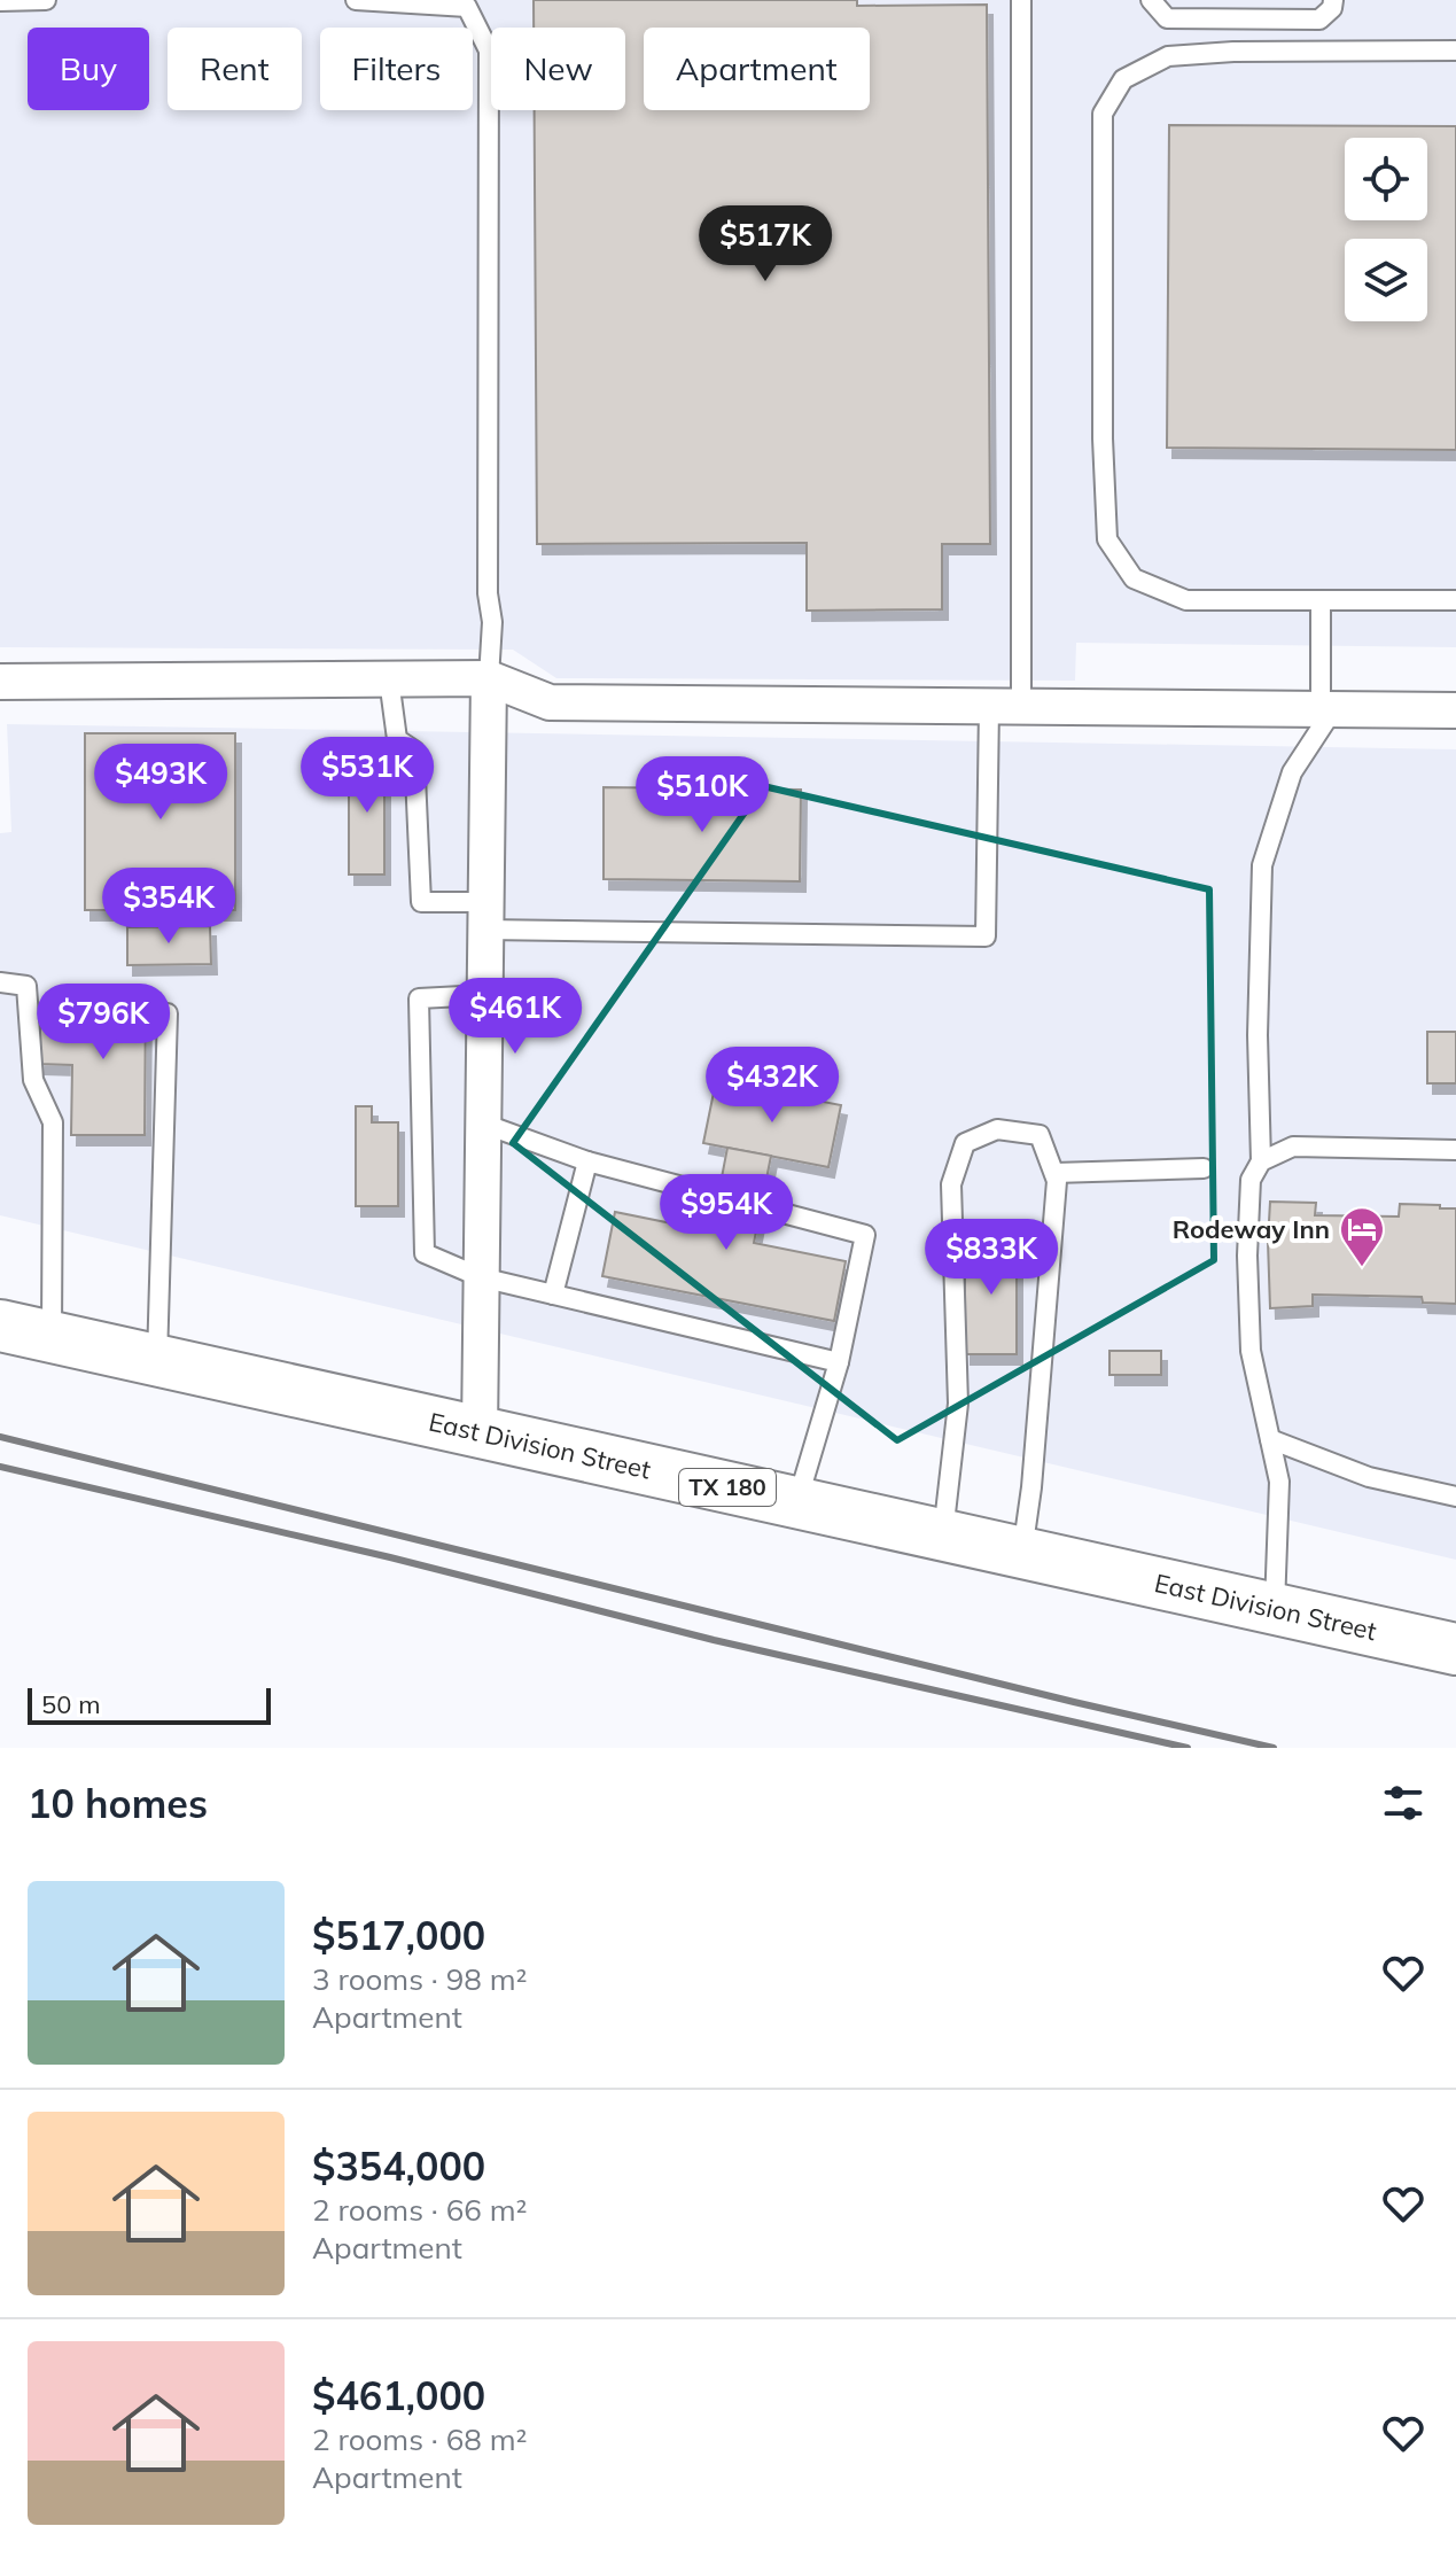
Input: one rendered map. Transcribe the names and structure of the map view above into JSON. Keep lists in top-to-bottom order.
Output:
{
  "streets": {
    "main road": ["East Division Street", "TX 180"]
  },
  "places": {
    "hotel": ["Rodeway Inn"]
  },
  "scale_bar": "50 m",
  "page": {
    "chip": [
      "Buy",
      "Rent",
      "Filters",
      "New",
      "Apartment"
    ],
    "price": [
      "$517K",
      "$531K",
      "$493K",
      "$510K",
      "$354K",
      "$461K",
      "$796K",
      "$432K",
      "$954K",
      "$833K"
    ],
    "scale": "50 m",
    "heading": "10 homes",
    "list": [
      {
        "name": "$517,000",
        "note": "3 rooms · 98 m² · Apartment"
      },
      {
        "name": "$354,000",
        "note": "2 rooms · 66 m² · Apartment"
      },
      {
        "name": "$461,000",
        "note": "2 rooms · 68 m² · Apartment"
      }
    ]
  }
}
